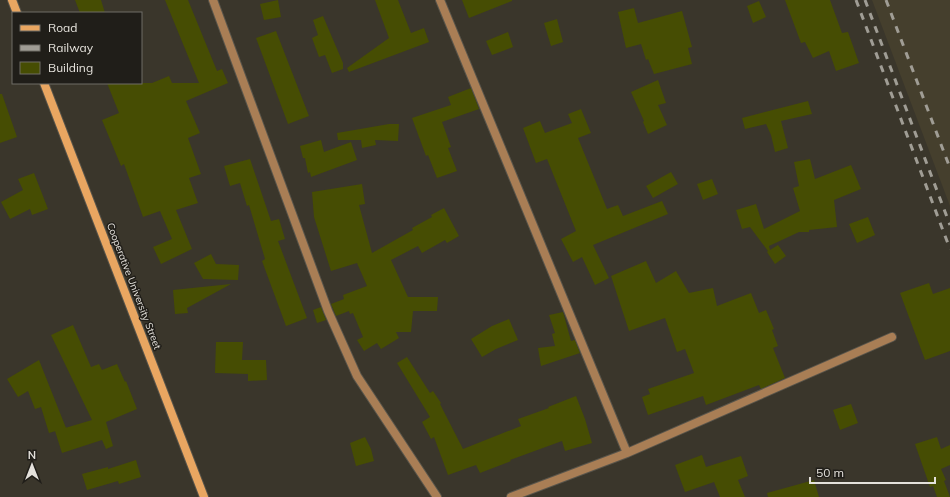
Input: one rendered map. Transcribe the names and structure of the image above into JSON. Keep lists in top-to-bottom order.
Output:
{
  "streets": {
    "street": ["Cooperative University Street"]
  },
  "legend": ["Road", "Railway", "Building"],
  "scale_bar": "50 m",
  "north": "top"
}
